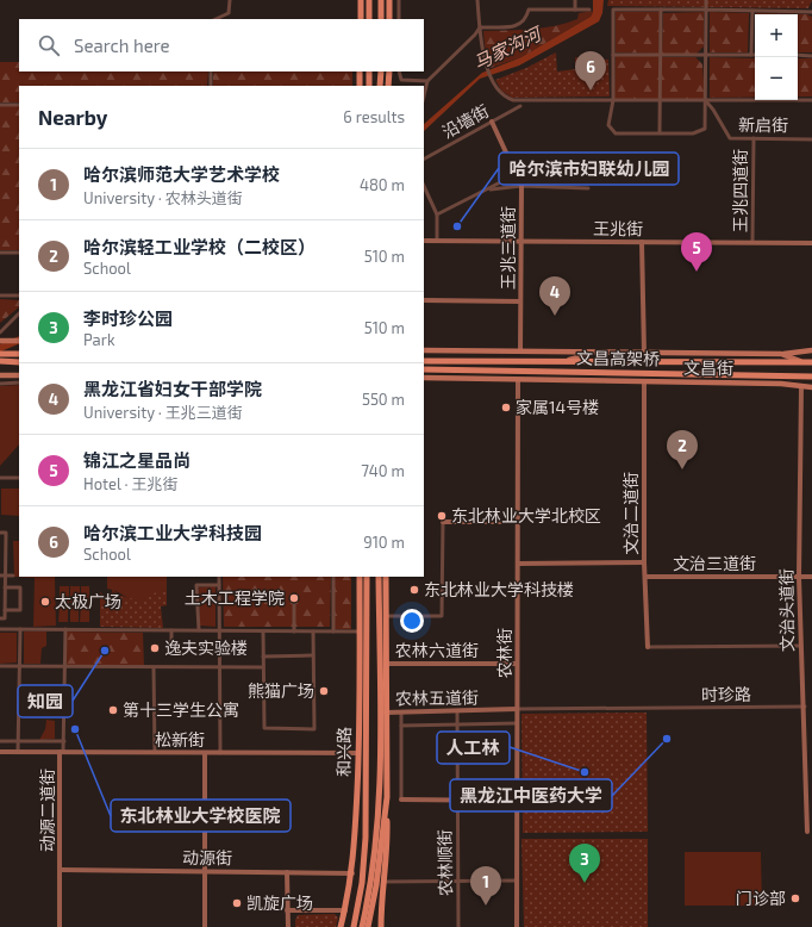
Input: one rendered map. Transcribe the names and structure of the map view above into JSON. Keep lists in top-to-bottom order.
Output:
{
  "streets": {
    "highway": ["文昌高架桥", "和兴路"],
    "main road": ["文昌街"],
    "street": [
      "沿墙街",
      "新启街",
      "王兆四道街",
      "王兆街",
      "王兆三道街",
      "文治二道街",
      "文治三道街",
      "文治头道街",
      "农林六道街",
      "农林街",
      "时珍路",
      "农林五道街",
      "松新街",
      "动源二道街",
      "动源街",
      "农林顺街"
    ]
  },
  "crossings": [
    ["沿墙街", "王兆三道街"],
    ["新启街", "王兆四道街"],
    ["王兆四道街", "王兆街"],
    ["王兆街", "王兆三道街"],
    ["文昌街", "文治二道街"],
    ["文昌街", "文治头道街"],
    ["文昌街", "农林街"],
    ["文治二道街", "文治三道街"],
    ["文治三道街", "文治头道街"],
    ["文治头道街", "时珍路"],
    ["农林六道街", "农林街"],
    ["农林街", "时珍路"],
    ["农林街", "农林五道街"],
    ["时珍路", "农林五道街"],
    ["农林五道街", "农林顺街"],
    ["松新街", "和兴路"],
    ["松新街", "动源二道街"],
    ["和兴路", "动源街"],
    ["动源二道街", "动源街"]
  ],
  "water": ["马家沟河"],
  "places": [
    "哈尔滨市妇联幼儿园",
    "家属14号楼",
    "东北林业大学北校区",
    "东北林业大学科技楼",
    "土木工程学院",
    "太极广场",
    "逸夫实验楼",
    "知园",
    "熊猫广场",
    "第十三学生公寓",
    "东北林业大学校医院",
    "黑龙江中医药大学",
    "人工林",
    "门诊部",
    "凯旋广场"
  ],
  "page": {
    "map_buttons": ["+", "−"],
    "search": "Search here",
    "pins": [
      "6",
      "5",
      "4",
      "2",
      "3",
      "1"
    ],
    "heading": ["Nearby", "6 results"],
    "list": [
      {
        "mark": "1",
        "name": "哈尔滨师范大学艺术学校",
        "note": "University · 农林头道街",
        "value": "480 m"
      },
      {
        "mark": "2",
        "name": "哈尔滨轻工业学校（二校区）",
        "note": "School",
        "value": "510 m"
      },
      {
        "mark": "3",
        "name": "李时珍公园",
        "note": "Park",
        "value": "510 m"
      },
      {
        "mark": "4",
        "name": "黑龙江省妇女干部学院",
        "note": "University · 王兆三道街",
        "value": "550 m"
      },
      {
        "mark": "5",
        "name": "锦江之星品尚",
        "note": "Hotel · 王兆街",
        "value": "740 m"
      },
      {
        "mark": "6",
        "name": "哈尔滨工业大学科技园",
        "note": "School",
        "value": "910 m"
      }
    ]
  }
}
